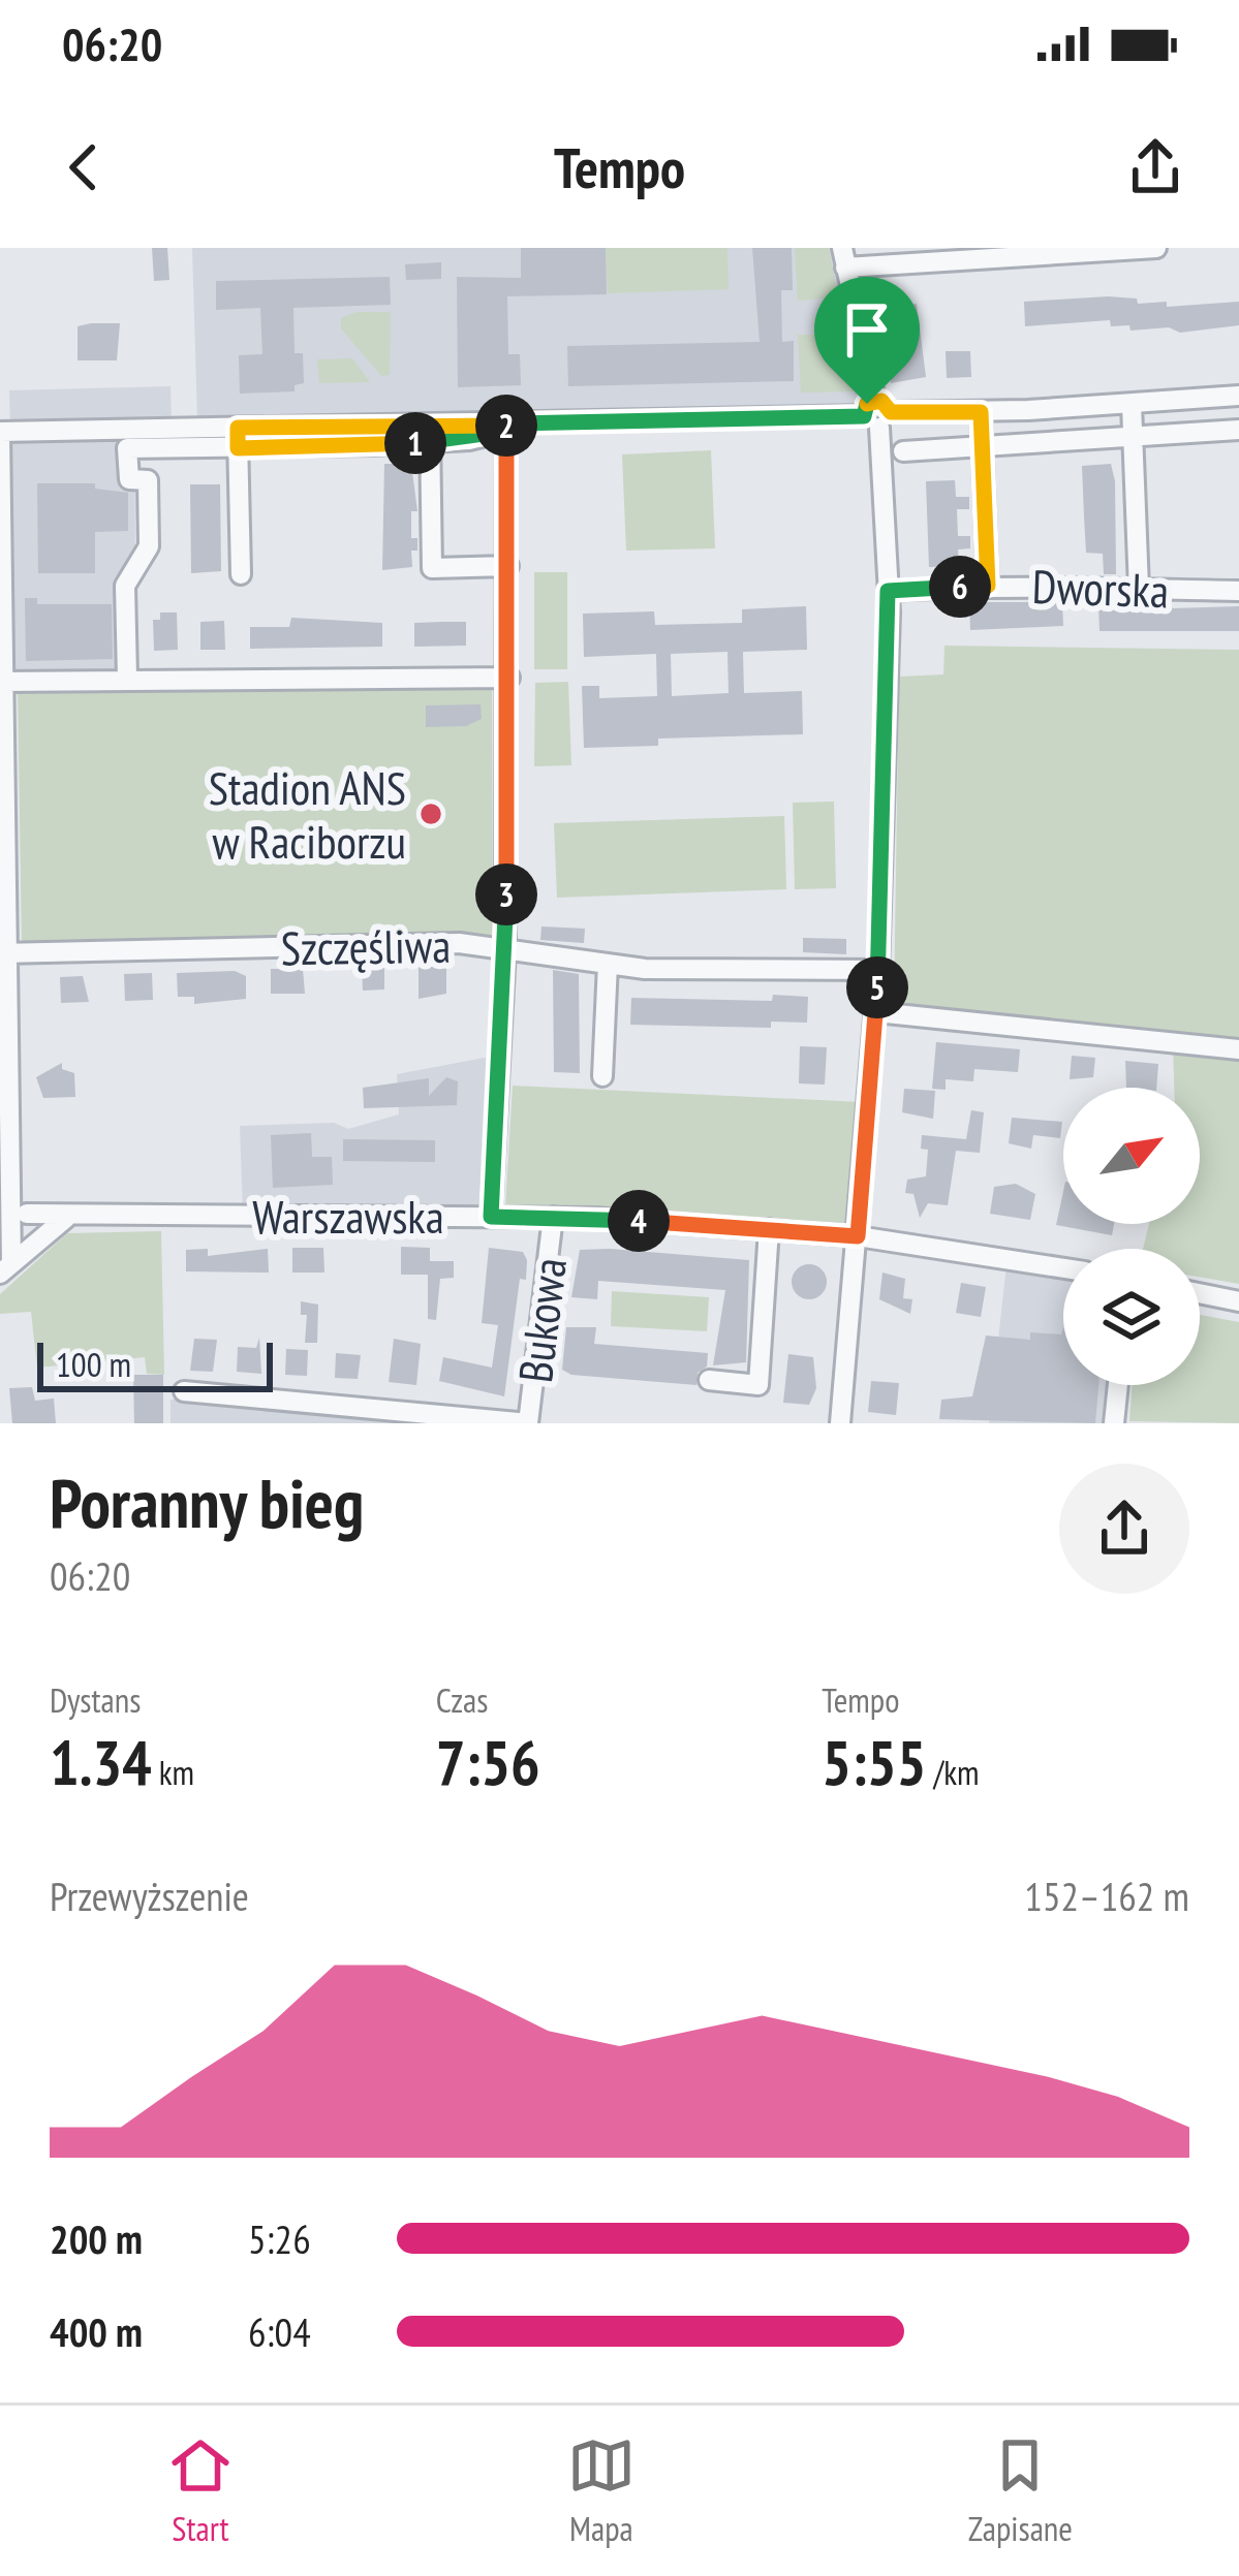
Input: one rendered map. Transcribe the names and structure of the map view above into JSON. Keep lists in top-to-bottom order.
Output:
{
  "streets": {
    "street": [
      "Dworska",
      "Szczęśliwa",
      "Warszawska",
      "Bukowa"
    ]
  },
  "crossings": [
    ["Warszawska", "Bukowa"]
  ],
  "places": ["Stadion ANS w Raciborzu"],
  "scale_bar": "100 m",
  "north": "top right",
  "page": {
    "status": "06:20",
    "header": "Tempo",
    "pins": [
      "2",
      "1",
      "6",
      "3",
      "5",
      "4"
    ],
    "scale": "100 m",
    "heading": ["Poranny bieg", "06:20"],
    "stats": [
      ["Dystans", "1.34 km"],
      ["Czas", "7:56"],
      ["Tempo", "5:55 /km"]
    ],
    "chart": ["Przewyższenie", "152–162 m"],
    "list": [
      {
        "name": "200 m",
        "note": "5:26"
      },
      {
        "name": "400 m",
        "note": "6:04"
      }
    ],
    "tabs": ["Start", "Mapa", "Zapisane"]
  }
}
